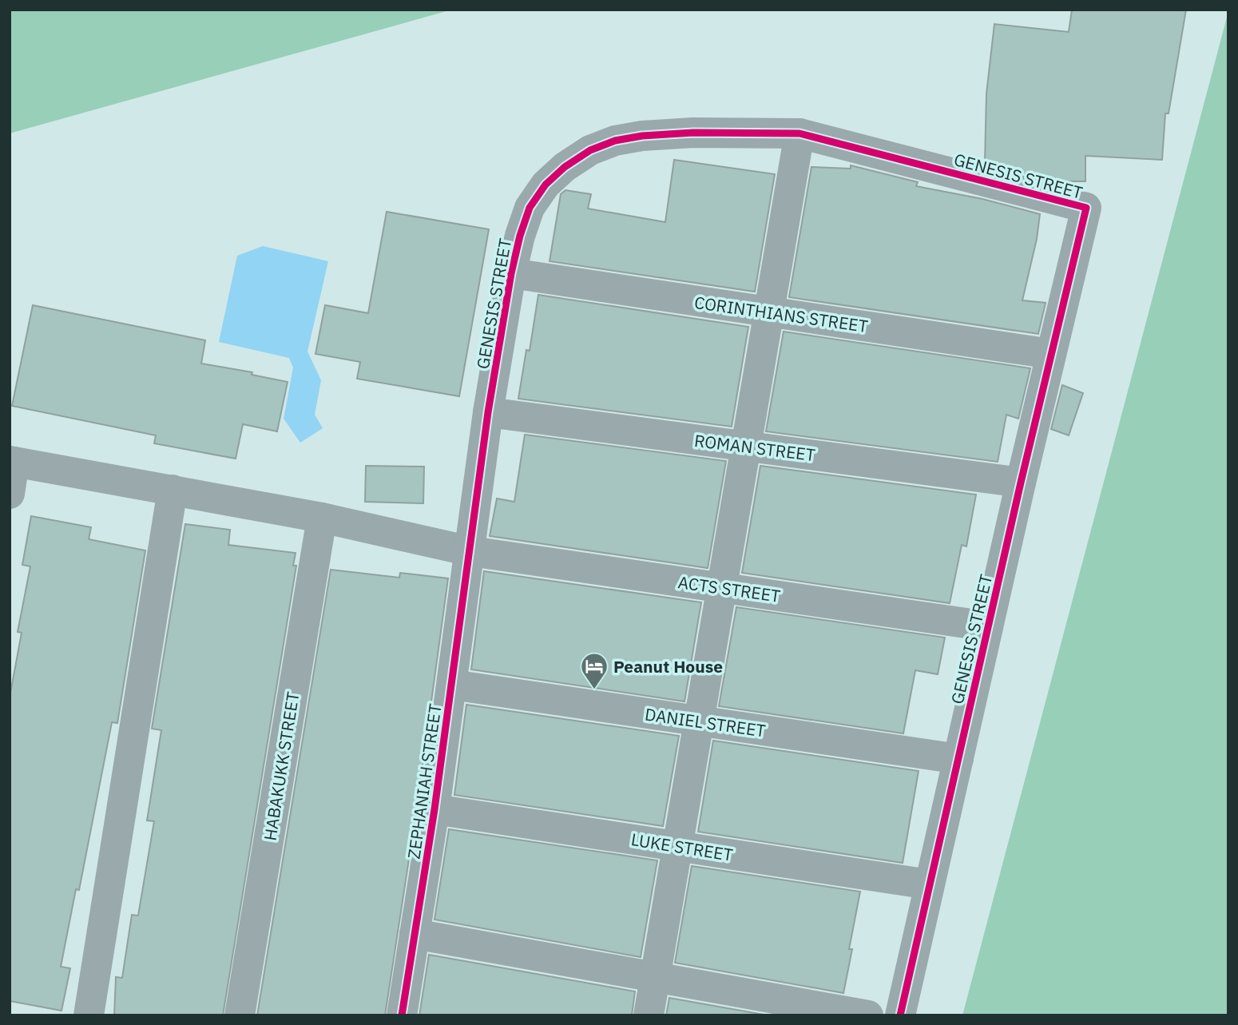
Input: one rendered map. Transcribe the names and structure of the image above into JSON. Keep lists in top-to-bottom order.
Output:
{
  "streets": {
    "street": [
      "GENESIS STREET",
      "CORINTHIANS STREET",
      "ROMAN STREET",
      "ACTS STREET",
      "DANIEL STREET",
      "HABAKUKK STREET",
      "ZEPHANIAH STREET",
      "LUKE STREET"
    ]
  },
  "crossings": [
    ["GENESIS STREET", "CORINTHIANS STREET"],
    ["GENESIS STREET", "ROMAN STREET"],
    ["GENESIS STREET", "ACTS STREET"],
    ["GENESIS STREET", "DANIEL STREET"],
    ["GENESIS STREET", "ZEPHANIAH STREET"],
    ["GENESIS STREET", "LUKE STREET"],
    ["ACTS STREET", "ZEPHANIAH STREET"],
    ["DANIEL STREET", "ZEPHANIAH STREET"],
    ["ZEPHANIAH STREET", "LUKE STREET"]
  ],
  "places": {
    "hotel": ["Peanut House"]
  }
}
